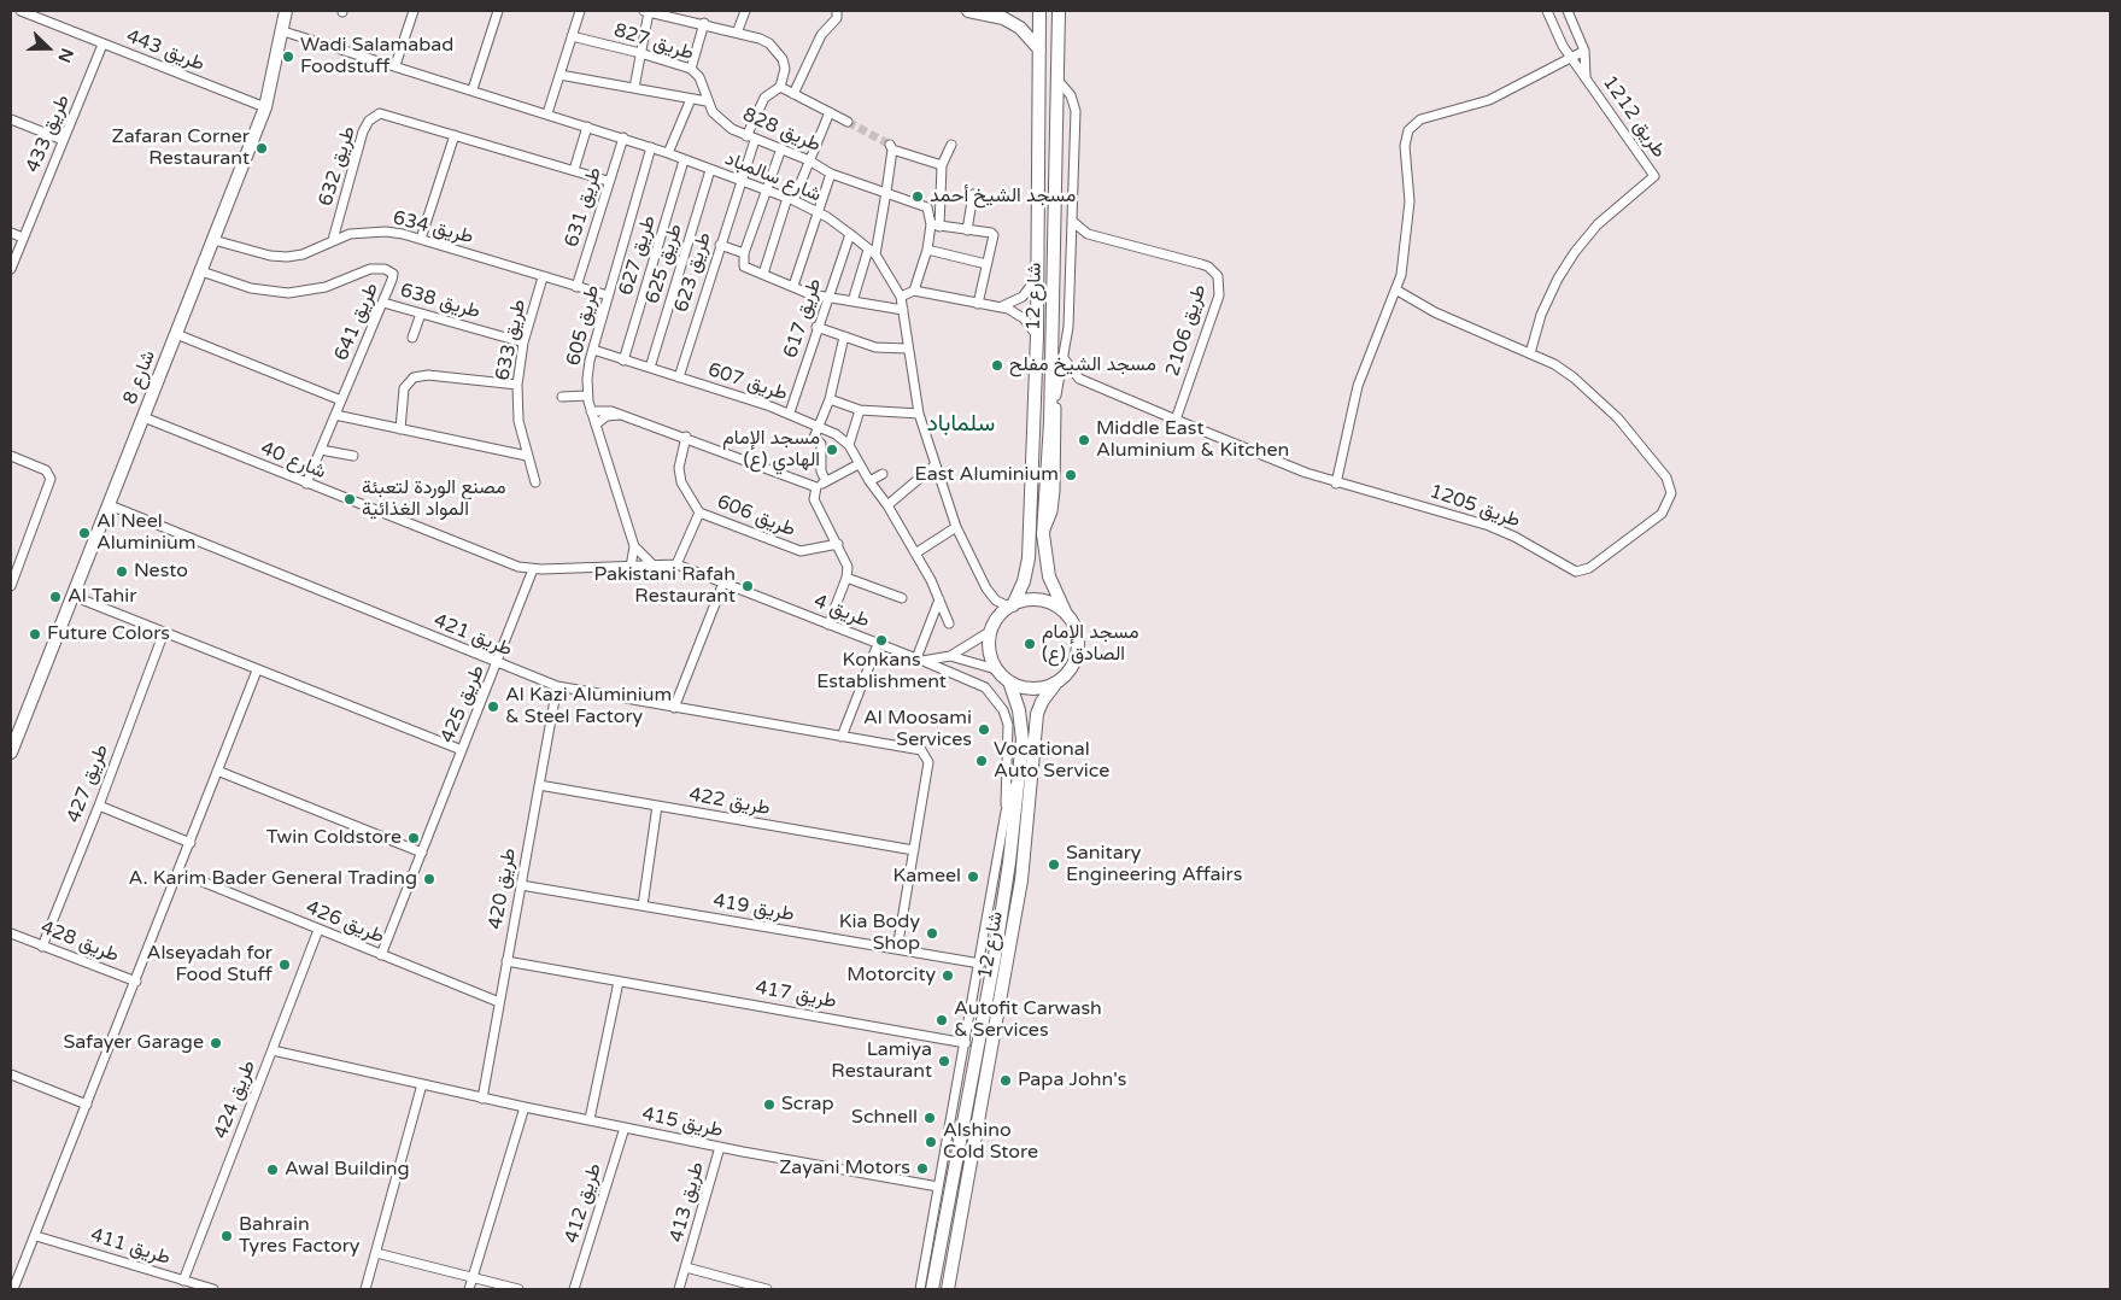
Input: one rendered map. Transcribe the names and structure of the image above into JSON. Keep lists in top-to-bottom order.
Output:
{
  "streets": {
    "street": [
      "طريق 827",
      "طريق 443",
      "طريق 1212",
      "طريق 828",
      "طريق 433",
      "طريق 632",
      "شارع سالمباد",
      "طريق 631",
      "طريق 634",
      "طريق 627",
      "طريق 625",
      "طريق 623",
      "شارع 12",
      "طريق 638",
      "طريق 617",
      "طريق 641",
      "طريق 605",
      "طريق 2106",
      "طريق 633",
      "شارع 8",
      "طريق 607",
      "شارع 40",
      "طريق 1205",
      "طريق 606",
      "طريق 4",
      "طريق 421",
      "طريق 425",
      "طريق 427",
      "طريق 422",
      "طريق 420",
      "طريق 419",
      "طريق 426",
      "طريق 428",
      "طريق 417",
      "طريق 424",
      "طريق 415",
      "طريق 413",
      "طريق 412",
      "طريق 411"
    ]
  },
  "crossings": [
    ["طريق 827", "طريق 828"],
    ["طريق 443", "طريق 433"],
    ["طريق 443", "شارع 8"],
    ["طريق 1212", "طريق 1205"],
    ["طريق 828", "طريق 623"],
    ["طريق 632", "طريق 631"],
    ["طريق 632", "طريق 634"],
    ["شارع سالمباد", "طريق 631"],
    ["شارع سالمباد", "طريق 627"],
    ["شارع سالمباد", "طريق 625"],
    ["شارع سالمباد", "طريق 623"],
    ["شارع سالمباد", "شارع 12"],
    ["شارع سالمباد", "طريق 617"],
    ["شارع سالمباد", "طريق 605"],
    ["شارع سالمباد", "شارع 8"],
    ["طريق 631", "طريق 634"],
    ["طريق 634", "طريق 605"],
    ["طريق 634", "طريق 633"],
    ["طريق 634", "شارع 8"],
    ["طريق 627", "طريق 607"],
    ["طريق 625", "طريق 607"],
    ["طريق 623", "طريق 607"],
    ["طريق 638", "طريق 641"],
    ["طريق 638", "طريق 633"],
    ["طريق 617", "طريق 607"],
    ["طريق 641", "شارع 8"],
    ["طريق 641", "شارع 40"],
    ["طريق 605", "طريق 607"],
    ["طريق 605", "طريق 4"],
    ["طريق 2106", "طريق 1205"],
    ["شارع 8", "شارع 40"],
    ["شارع 8", "طريق 421"],
    ["شارع 40", "طريق 4"],
    ["شارع 40", "طريق 425"],
    ["طريق 606", "طريق 4"],
    ["طريق 4", "طريق 425"],
    ["طريق 421", "طريق 425"],
    ["طريق 421", "طريق 422"],
    ["طريق 421", "طريق 420"],
    ["طريق 425", "طريق 426"],
    ["طريق 427", "طريق 428"],
    ["طريق 422", "طريق 420"],
    ["طريق 420", "طريق 419"],
    ["طريق 420", "طريق 426"],
    ["طريق 420", "طريق 417"],
    ["طريق 420", "طريق 415"],
    ["طريق 426", "طريق 424"],
    ["طريق 424", "طريق 415"],
    ["طريق 424", "طريق 411"],
    ["طريق 415", "طريق 413"],
    ["طريق 415", "طريق 412"]
  ],
  "districts": ["سلماباد"],
  "places": [
    "Wadi Salamabad Foodstuff",
    "Zafaran Corner Restaurant",
    "مسجد الشيخ أحمد",
    "مسجد الشيخ مفلح",
    "Middle East Aluminium & Kitchen",
    "مسجد الإمام الهادي (ع)",
    "East Aluminium",
    "مصنع الوردة لتعبئة المواد الغذائية",
    "Al Neel Aluminium",
    "Nesto",
    "Pakistani Rafah Restaurant",
    "Al Tahir",
    "Future Colors",
    "Konkans Establishment",
    "مسجد الإمام الصادق (ع)",
    "Al Kazi Aluminium & Steel Factory",
    "Al Moosami Services",
    "Vocational Auto Service",
    "Twin Coldstore",
    "Sanitary Engineering Affairs",
    "Kameel",
    "A. Karim Bader General Trading",
    "Kia Body Shop",
    "Alseyadah for Food Stuff",
    "Motorcity",
    "Autofit Carwash & Services",
    "Safayer Garage",
    "Lamiya Restaurant",
    "Papa John's",
    "Scrap",
    "Schnell",
    "Alshino Cold Store",
    "Zayani Motors",
    "Awal Building",
    "Bahrain Tyres Factory"
  ],
  "north": "right"
}
